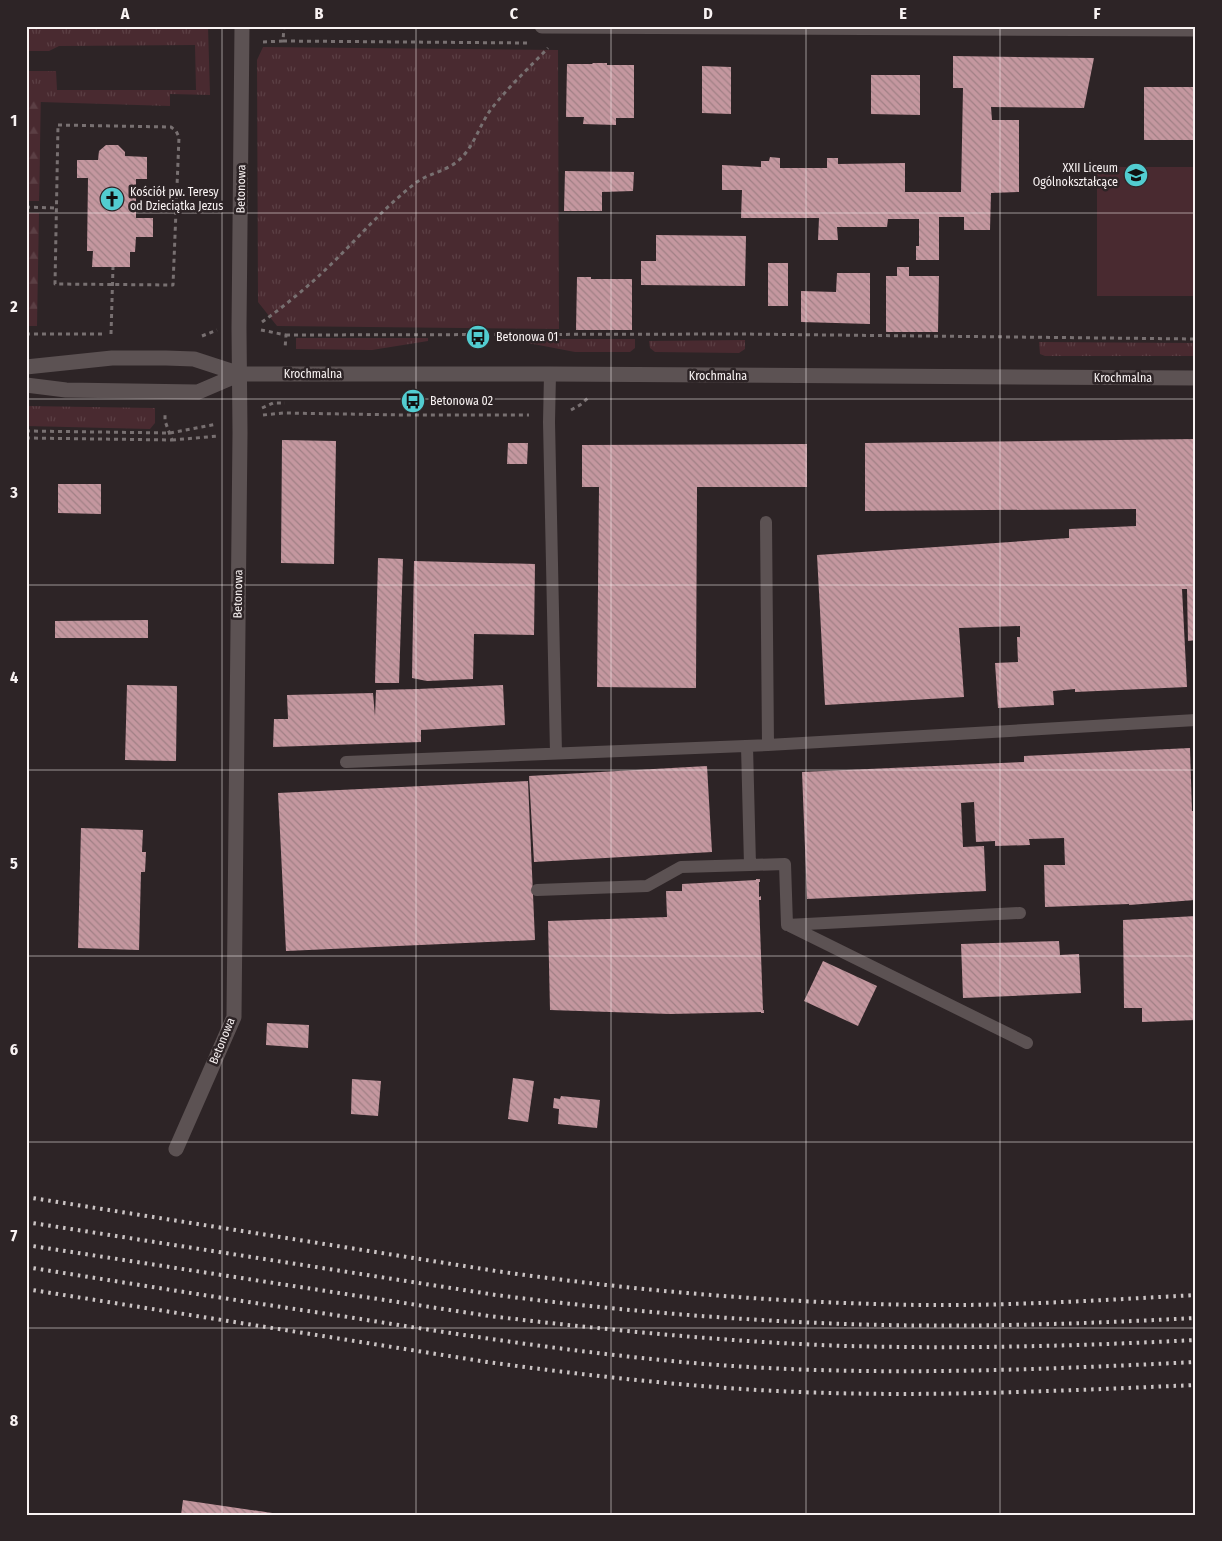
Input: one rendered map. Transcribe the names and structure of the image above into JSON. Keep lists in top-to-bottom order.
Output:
{
  "streets": {
    "street": ["Betonowa", "Krochmalna"]
  },
  "crossings": [
    ["Betonowa", "Krochmalna"]
  ],
  "places": {
    "school or university": ["XXII Liceum Ogólnokształcące"],
    "church": ["Kościół pw. Teresy od Dzieciątka Jezus"],
    "bus stop": ["Betonowa 01", "Betonowa 02"]
  },
  "grid": {
    "columns": [
      "A",
      "B",
      "C",
      "D",
      "E",
      "F"
    ],
    "rows": [
      "1",
      "2",
      "3",
      "4",
      "5",
      "6",
      "7",
      "8"
    ]
  }
}
